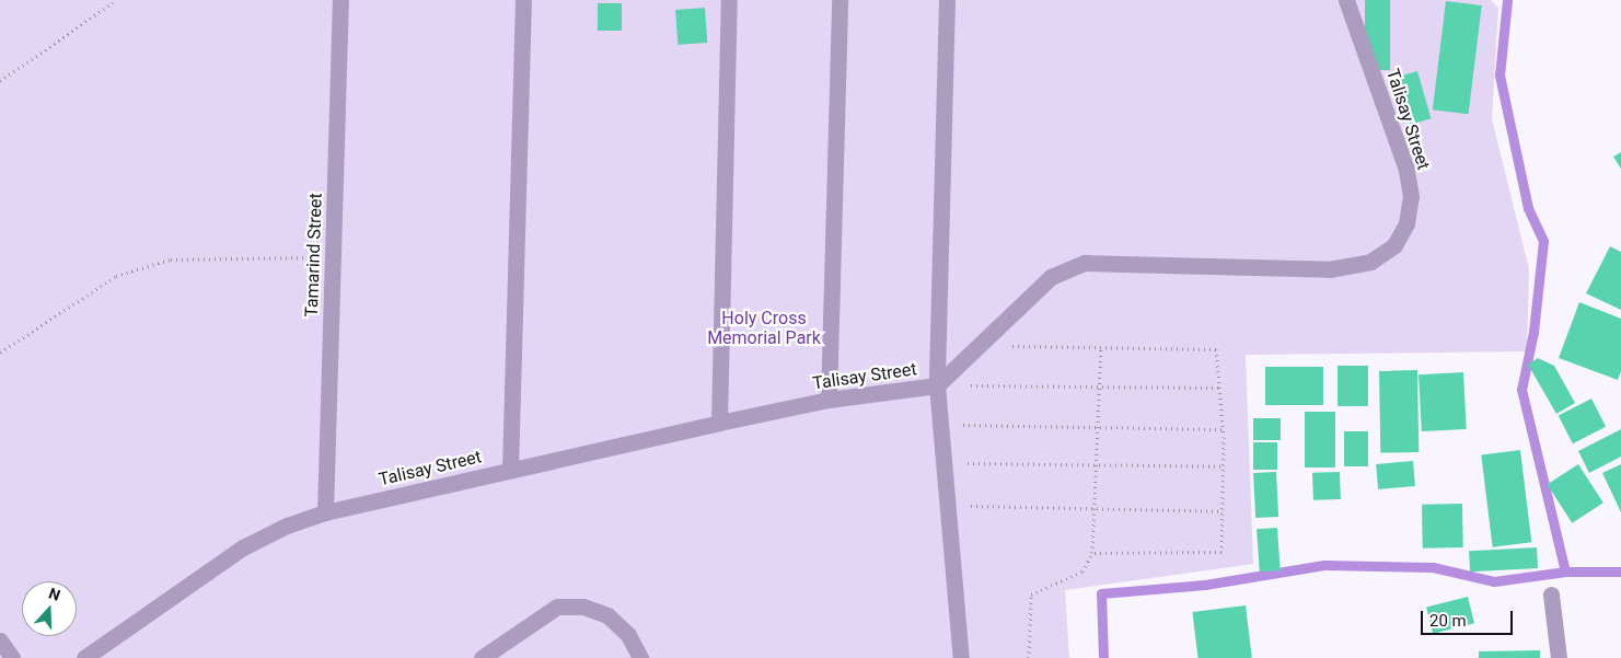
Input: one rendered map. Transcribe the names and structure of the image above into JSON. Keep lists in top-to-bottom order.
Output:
{
  "streets": {
    "street": ["Talisay Street", "Tamarind Street"]
  },
  "crossings": [
    ["Talisay Street", "Tamarind Street"]
  ],
  "parks": ["Holy Cross Memorial Park"],
  "scale_bar": "20 m",
  "north": "top"
}
